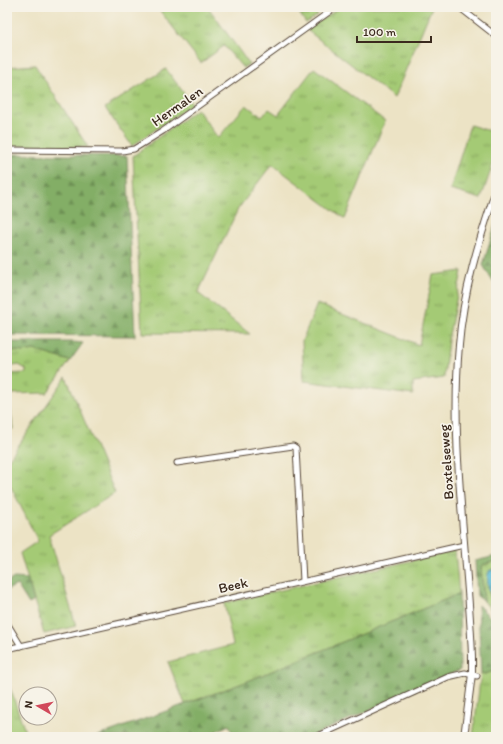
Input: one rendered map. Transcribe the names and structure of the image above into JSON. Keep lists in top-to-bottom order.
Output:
{
  "streets": {
    "main road": ["Boxtelseweg"],
    "street": ["Hermalen", "Beek"]
  },
  "crossings": [
    ["Boxtelseweg", "Beek"]
  ],
  "scale_bar": "100 m",
  "north": "left"
}
